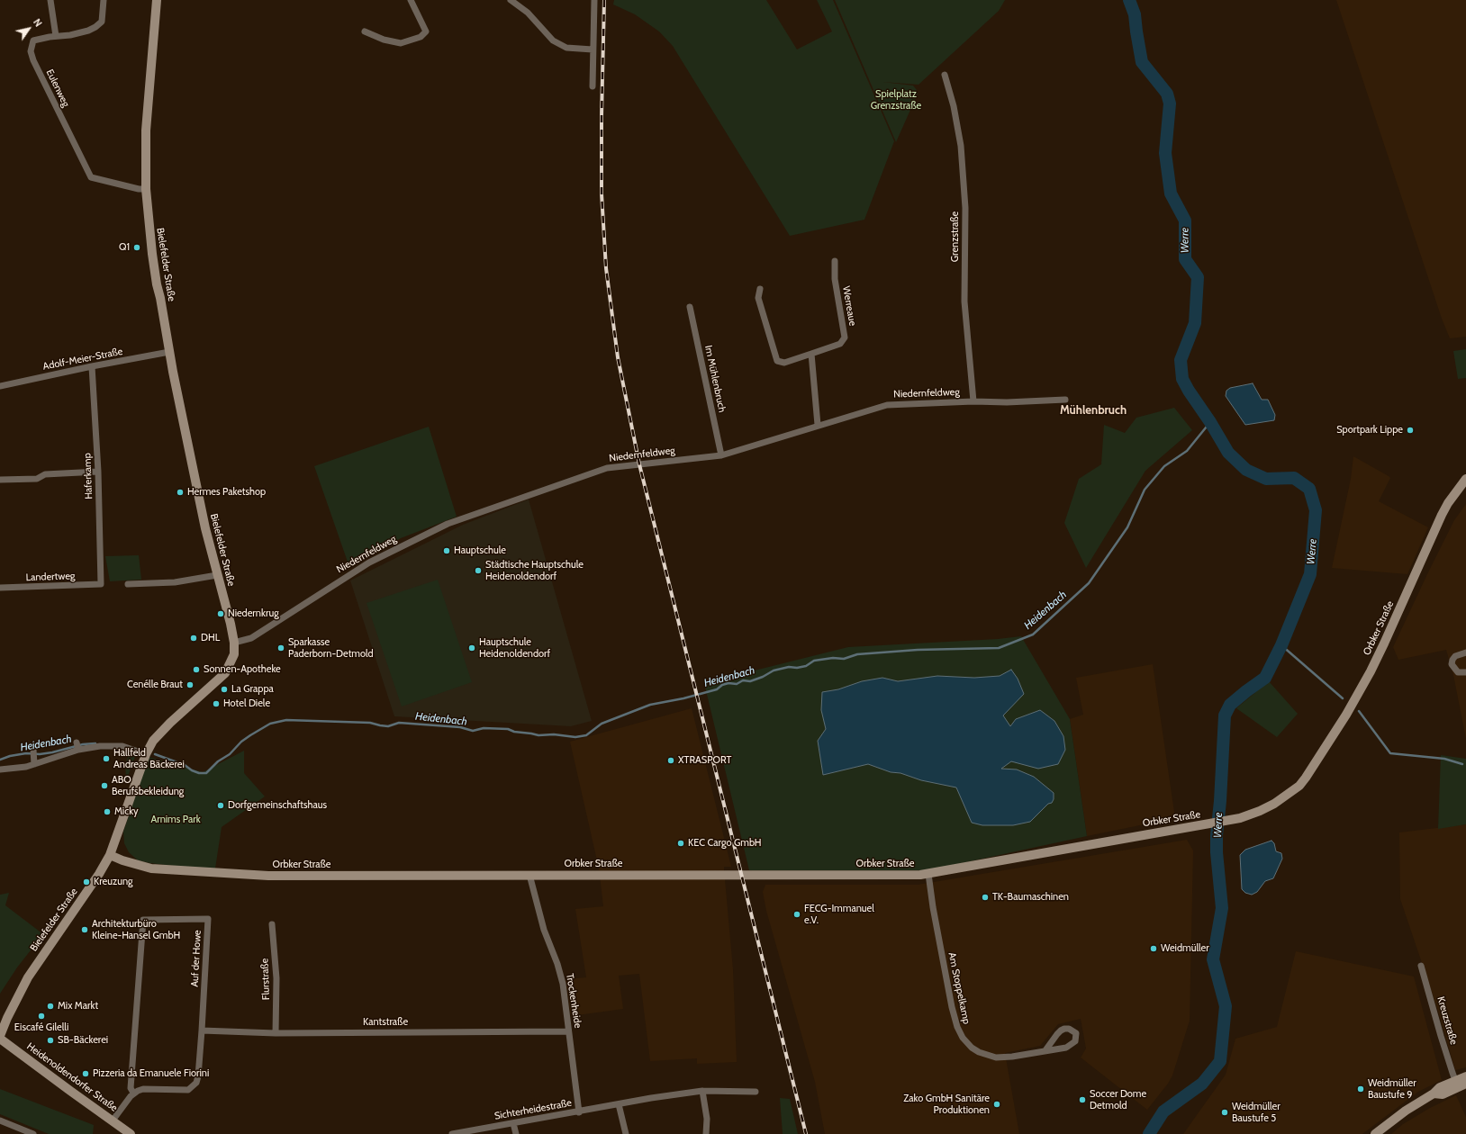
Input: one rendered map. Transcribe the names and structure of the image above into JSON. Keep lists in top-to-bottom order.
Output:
{
  "streets": {
    "street": [
      "Eulenweg",
      "Grenzstraße",
      "Bielefelder Straße",
      "Werreaue",
      "Adolf-Meier-Straße",
      "Im Mühlenbruch",
      "Niedernfeldweg",
      "Haferkamp",
      "Landertweg",
      "Orbker Straße",
      "Auf der Howe",
      "Flurstraße",
      "Am Stoppelkamp",
      "Trockenheide",
      "Kreuzstraße",
      "Kantstraße",
      "Heidenoldendorfer Straße",
      "Sichterheidestraße"
    ]
  },
  "crossings": [
    ["Eulenweg", "Bielefelder Straße"],
    ["Grenzstraße", "Niedernfeldweg"],
    ["Bielefelder Straße", "Adolf-Meier-Straße"],
    ["Bielefelder Straße", "Niedernfeldweg"],
    ["Bielefelder Straße", "Orbker Straße"],
    ["Bielefelder Straße", "Heidenoldendorfer Straße"],
    ["Adolf-Meier-Straße", "Haferkamp"],
    ["Im Mühlenbruch", "Niedernfeldweg"],
    ["Haferkamp", "Landertweg"],
    ["Orbker Straße", "Am Stoppelkamp"],
    ["Orbker Straße", "Trockenheide"],
    ["Auf der Howe", "Kantstraße"],
    ["Flurstraße", "Kantstraße"],
    ["Trockenheide", "Kantstraße"],
    ["Trockenheide", "Sichterheidestraße"]
  ],
  "districts": ["Mühlenbruch"],
  "water": ["Werre", "Heidenbach"],
  "parks": ["Spielplatz Grenzstraße", "Arnims Park"],
  "places": [
    "Q1",
    "Sportpark Lippe",
    "Hermes Paketshop",
    "Hauptschule",
    "Städtische Hauptschule Heidenoldendorf",
    "Niedernkrug",
    "DHL",
    "Sparkasse Paderborn-Detmold",
    "Hauptschule Heidenoldendorf",
    "Sonnen-Apotheke",
    "Cenélle Braut",
    "La Grappa",
    "Hotel Diele",
    "Hallfeld Andreas Bäckerei",
    "XTRASPORT",
    "ABO Berufsbekleidung",
    "Dorfgemeinschaftshaus",
    "Micky",
    "KEC Cargo GmbH",
    "Kreuzung",
    "TK-Baumaschinen",
    "FECG-Immanuel e.V.",
    "Architekturbüro Kleine-Hansel GmbH",
    "Weidmüller",
    "Mix Markt",
    "Eiscafé Gilelli",
    "SB-Bäckerei",
    "Pizzeria da Emanuele Fiorini",
    "Weidmüller Baustufe 9",
    "Soccer Dome Detmold",
    "Zako GmbH Sanitäre Produktionen",
    "Weidmüller Baustufe 5"
  ],
  "north": "top right"
}
